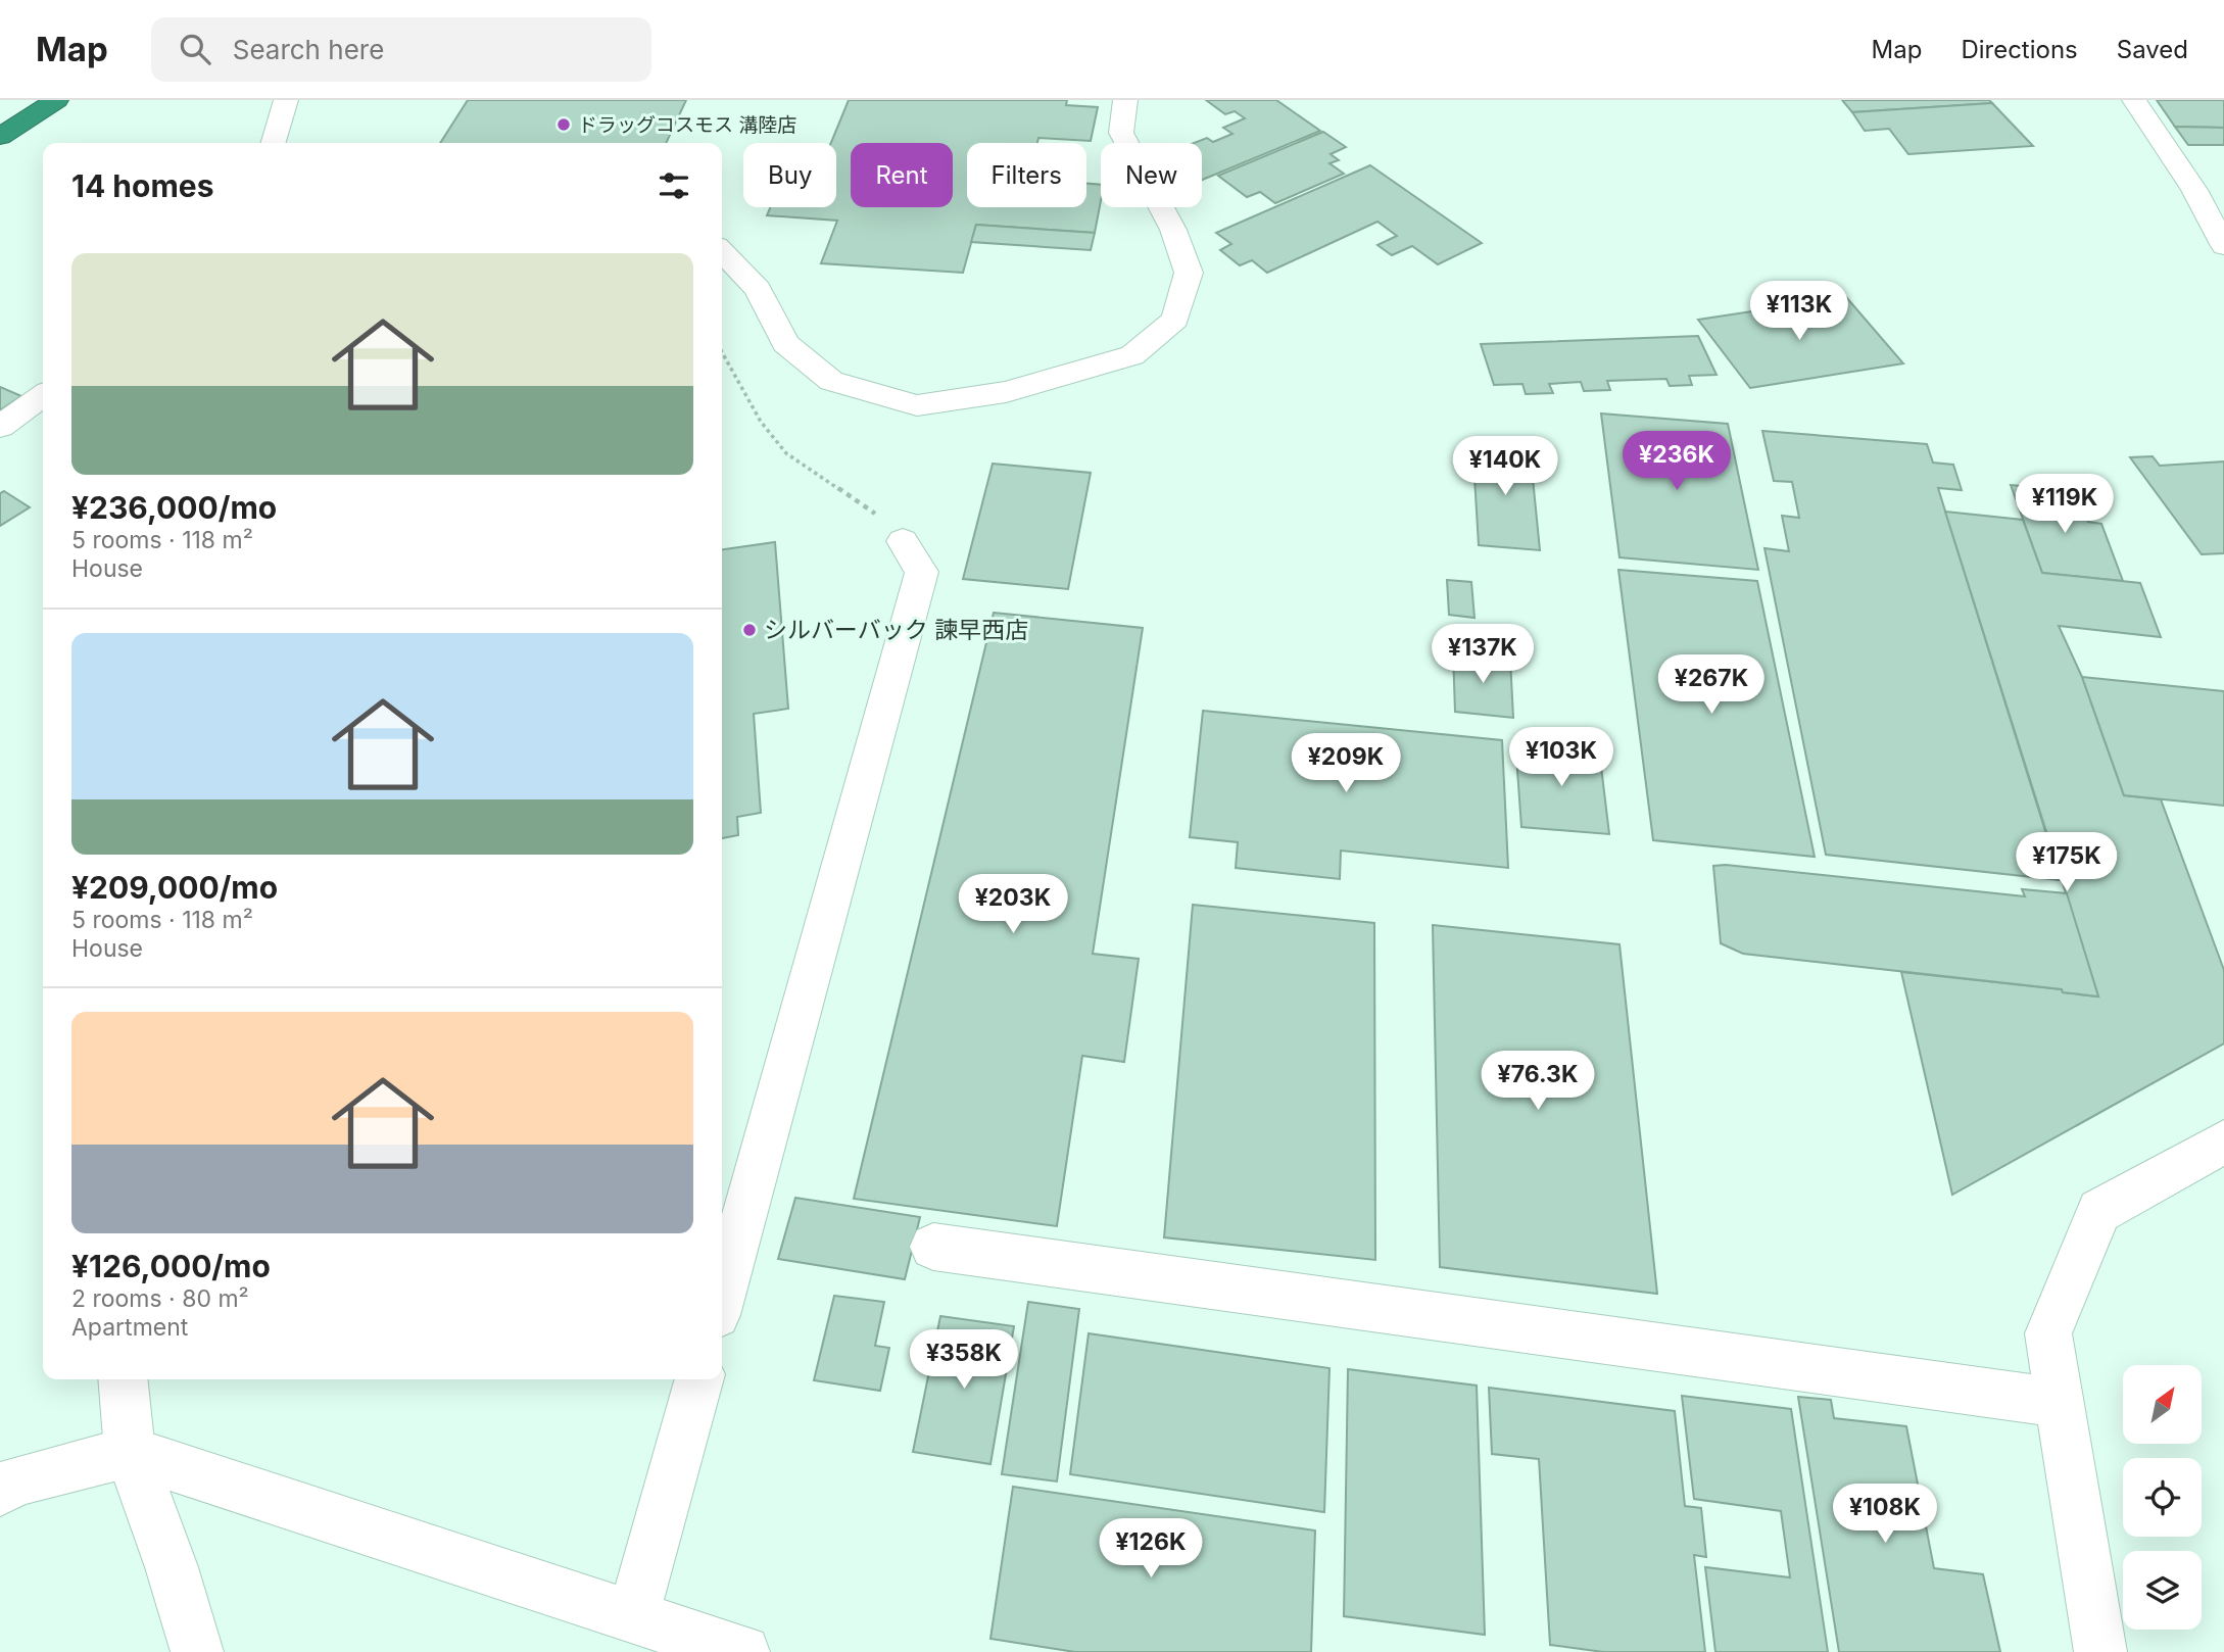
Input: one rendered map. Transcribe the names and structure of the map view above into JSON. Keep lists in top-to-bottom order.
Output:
{
  "places": ["ドラッグコスモス 溝陸店", "シルバーバック 諫早西店"],
  "north": "top right",
  "page": {
    "header": "Map",
    "search": "Search here",
    "nav": ["Map", "Directions", "Saved"],
    "chip": [
      "Buy",
      "Rent",
      "Filters",
      "New"
    ],
    "heading": "14 homes",
    "list": [
      {
        "name": "¥236,000/mo",
        "note": "5 rooms · 118 m² · House"
      },
      {
        "name": "¥209,000/mo",
        "note": "5 rooms · 118 m² · House"
      },
      {
        "name": "¥126,000/mo",
        "note": "2 rooms · 80 m² · Apartment"
      }
    ],
    "price": [
      "¥113K",
      "¥236K",
      "¥140K",
      "¥119K",
      "¥137K",
      "¥267K",
      "¥103K",
      "¥209K",
      "¥175K",
      "¥203K",
      "¥76.3K",
      "¥358K",
      "¥108K",
      "¥126K"
    ]
  }
}
